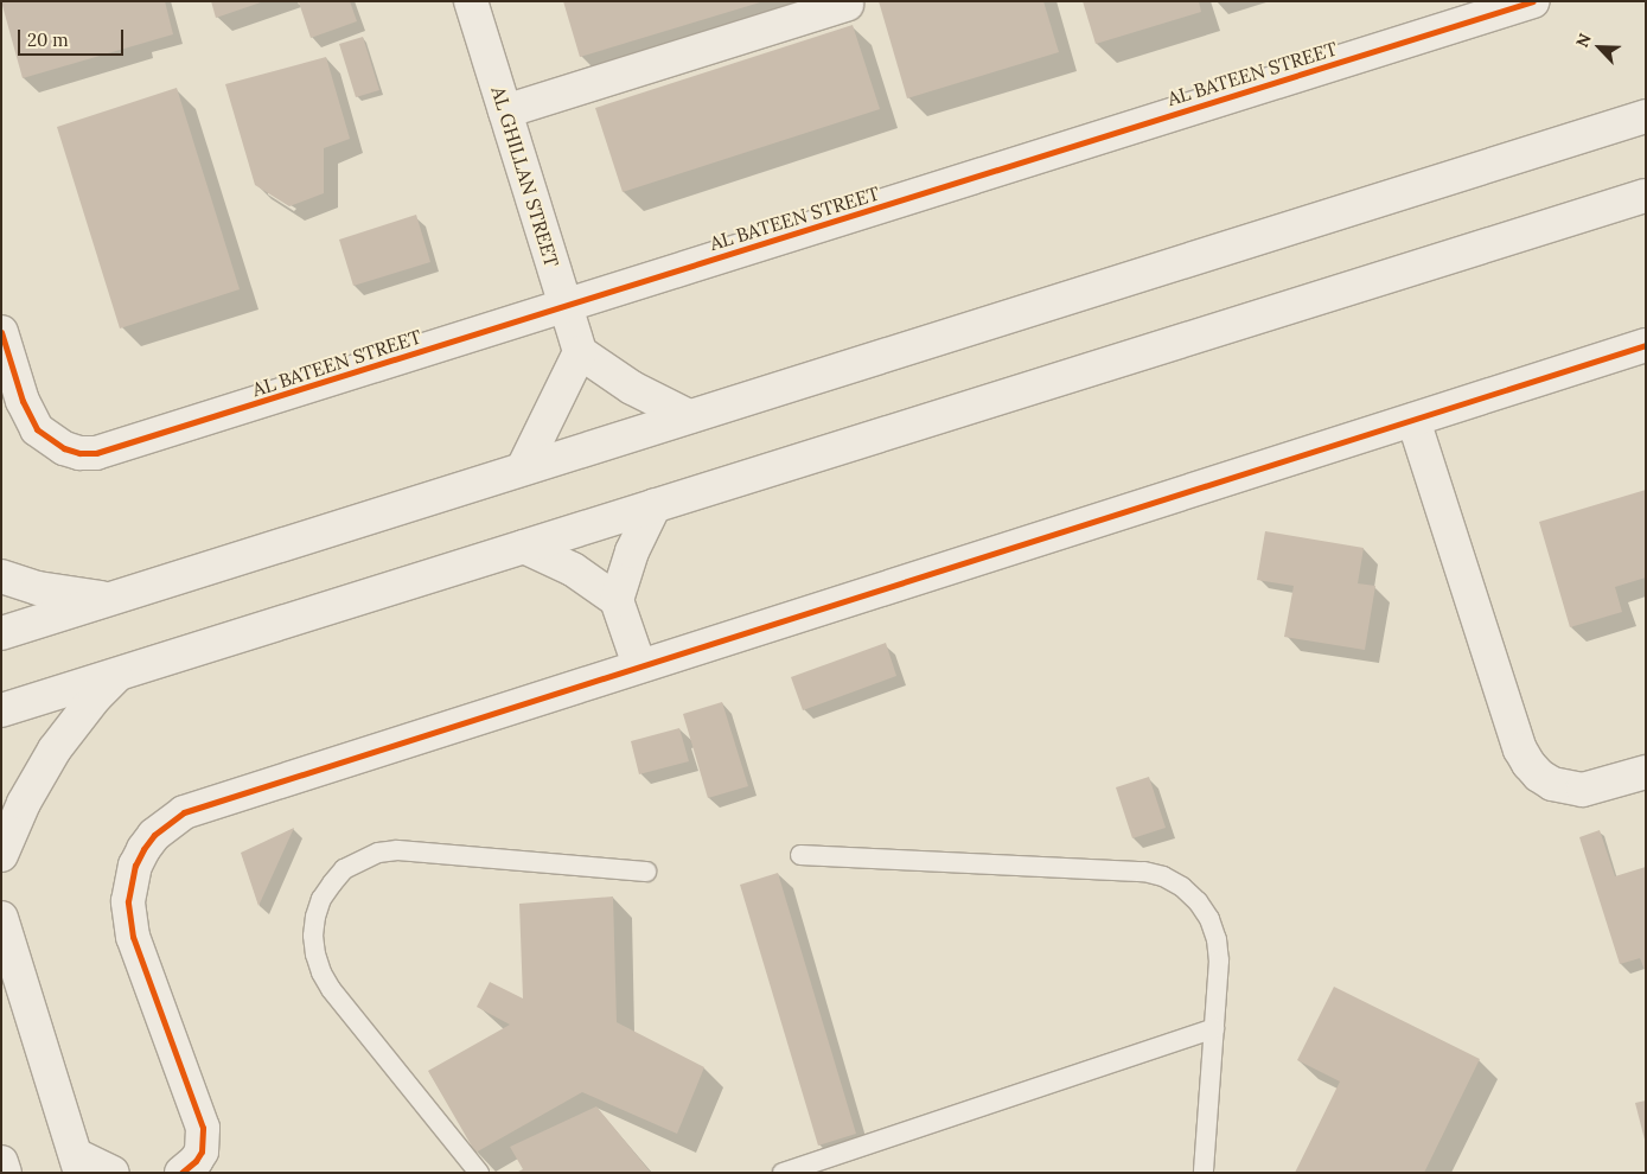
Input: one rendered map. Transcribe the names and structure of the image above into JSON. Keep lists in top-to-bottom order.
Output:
{
  "streets": {
    "street": ["AL BATEEN STREET", "AL GHILLAN STREET"]
  },
  "crossings": [
    ["AL BATEEN STREET", "AL GHILLAN STREET"]
  ],
  "scale_bar": "20 m",
  "north": "top left"
}
